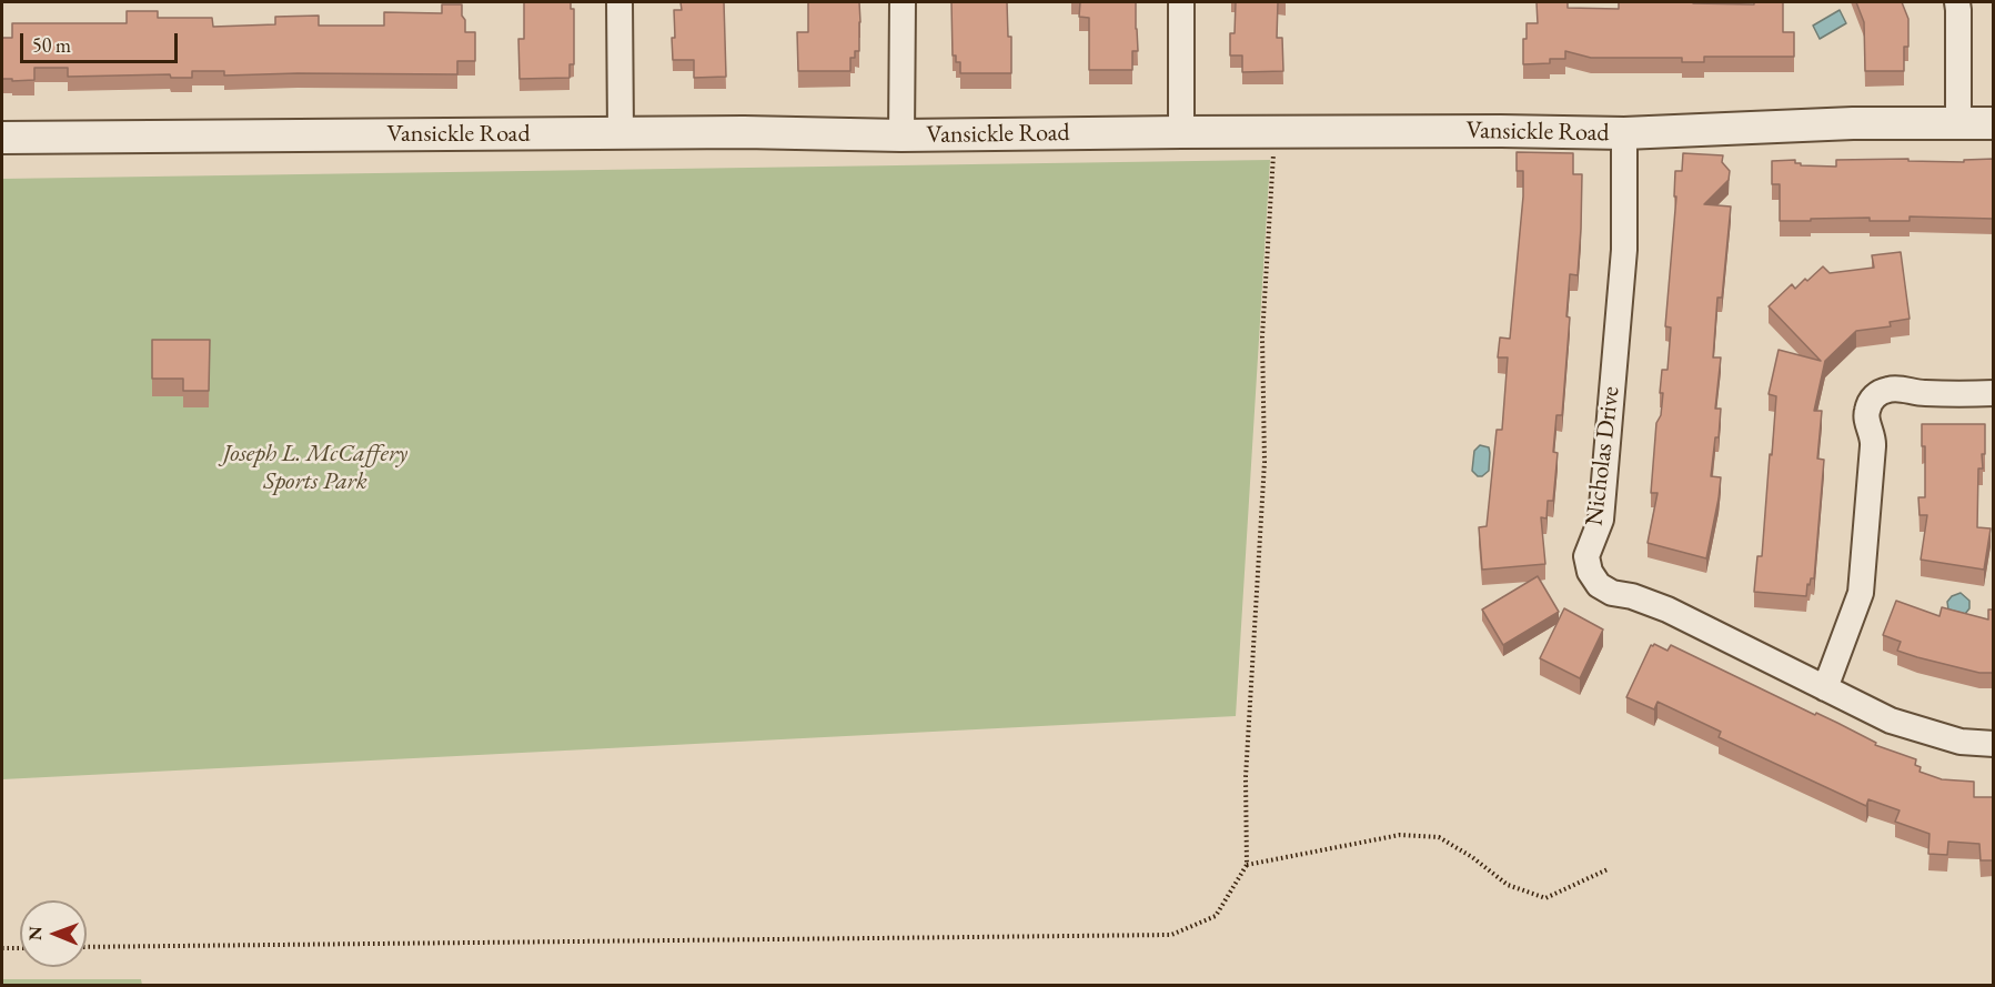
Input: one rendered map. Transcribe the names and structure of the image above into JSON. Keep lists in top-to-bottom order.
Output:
{
  "streets": {
    "street": ["Vansickle Road", "Nicholas Drive"]
  },
  "crossings": [
    ["Vansickle Road", "Nicholas Drive"]
  ],
  "parks": ["Joseph L. McCaffery Sports Park"],
  "scale_bar": "50 m",
  "north": "left"
}
